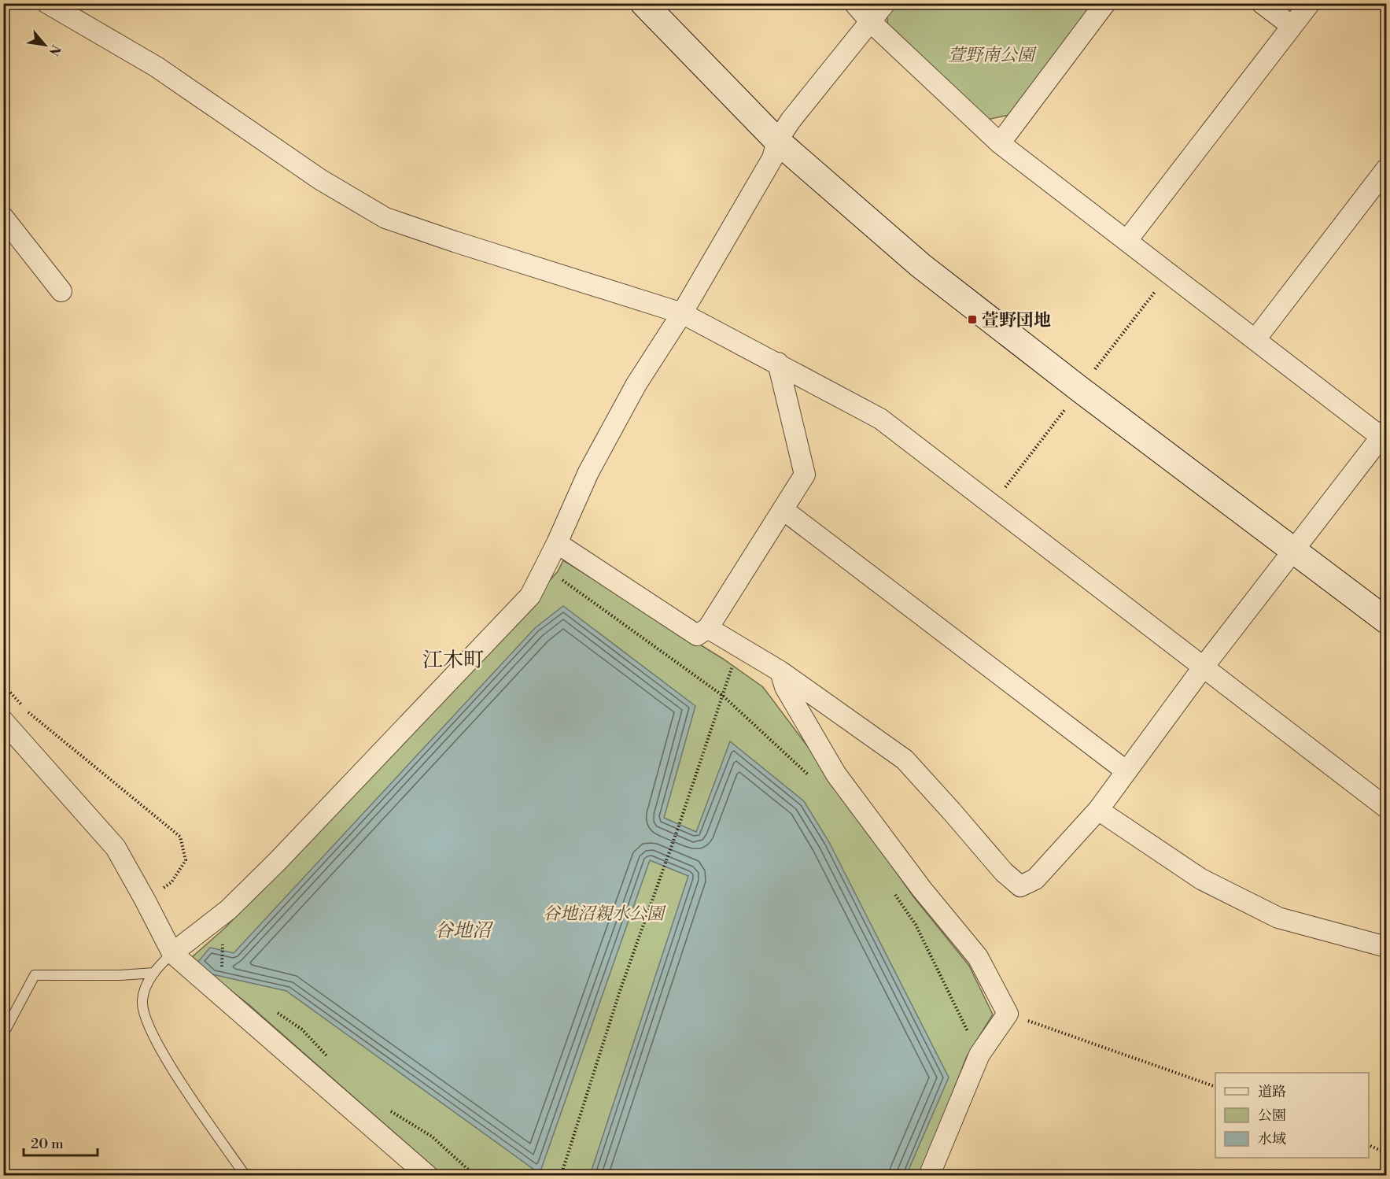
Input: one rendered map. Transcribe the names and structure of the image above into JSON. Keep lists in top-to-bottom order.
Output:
{
  "districts": ["江木町"],
  "water": ["谷地沼"],
  "parks": ["萱野南公園", "谷地沼親水公園"],
  "places": {
    "transit": ["萱野団地"]
  },
  "legend": ["道路", "公園", "水域"],
  "scale_bar": "20 m",
  "north": "bottom right"
}
